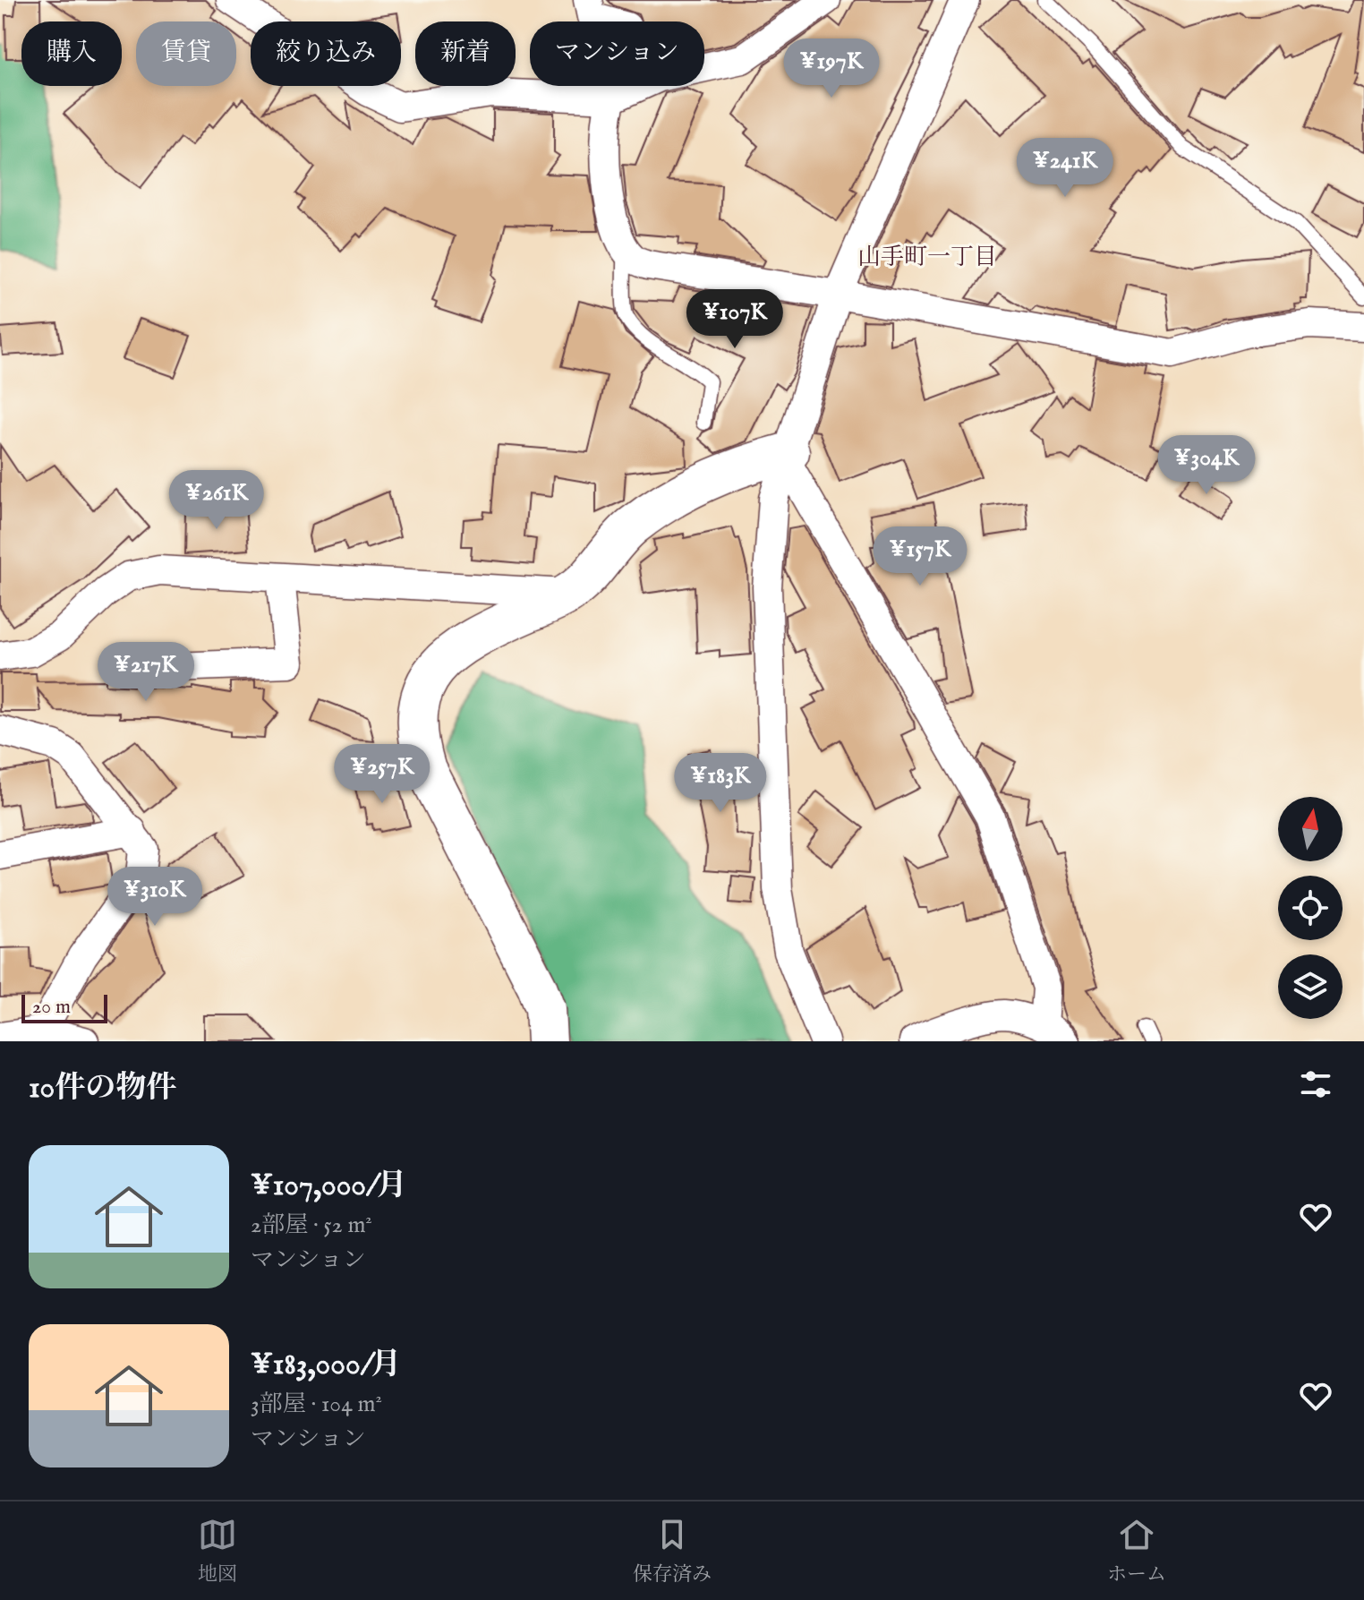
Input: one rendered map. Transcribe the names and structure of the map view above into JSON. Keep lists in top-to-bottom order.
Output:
{
  "districts": ["山手町一丁目"],
  "scale_bar": "20 m",
  "north": "top",
  "page": {
    "chip": [
      "購入",
      "賃貸",
      "絞り込み",
      "新着",
      "マンション"
    ],
    "price": [
      "¥197K",
      "¥241K",
      "¥107K",
      "¥304K",
      "¥261K",
      "¥157K",
      "¥217K",
      "¥257K",
      "¥183K",
      "¥310K"
    ],
    "scale": "20 m",
    "heading": "10件の物件",
    "list": [
      {
        "name": "¥107,000/月",
        "note": "2部屋 · 52 m² · マンション"
      },
      {
        "name": "¥183,000/月",
        "note": "3部屋 · 104 m² · マンション"
      }
    ],
    "tabs": ["地図", "保存済み", "ホーム"]
  }
}
